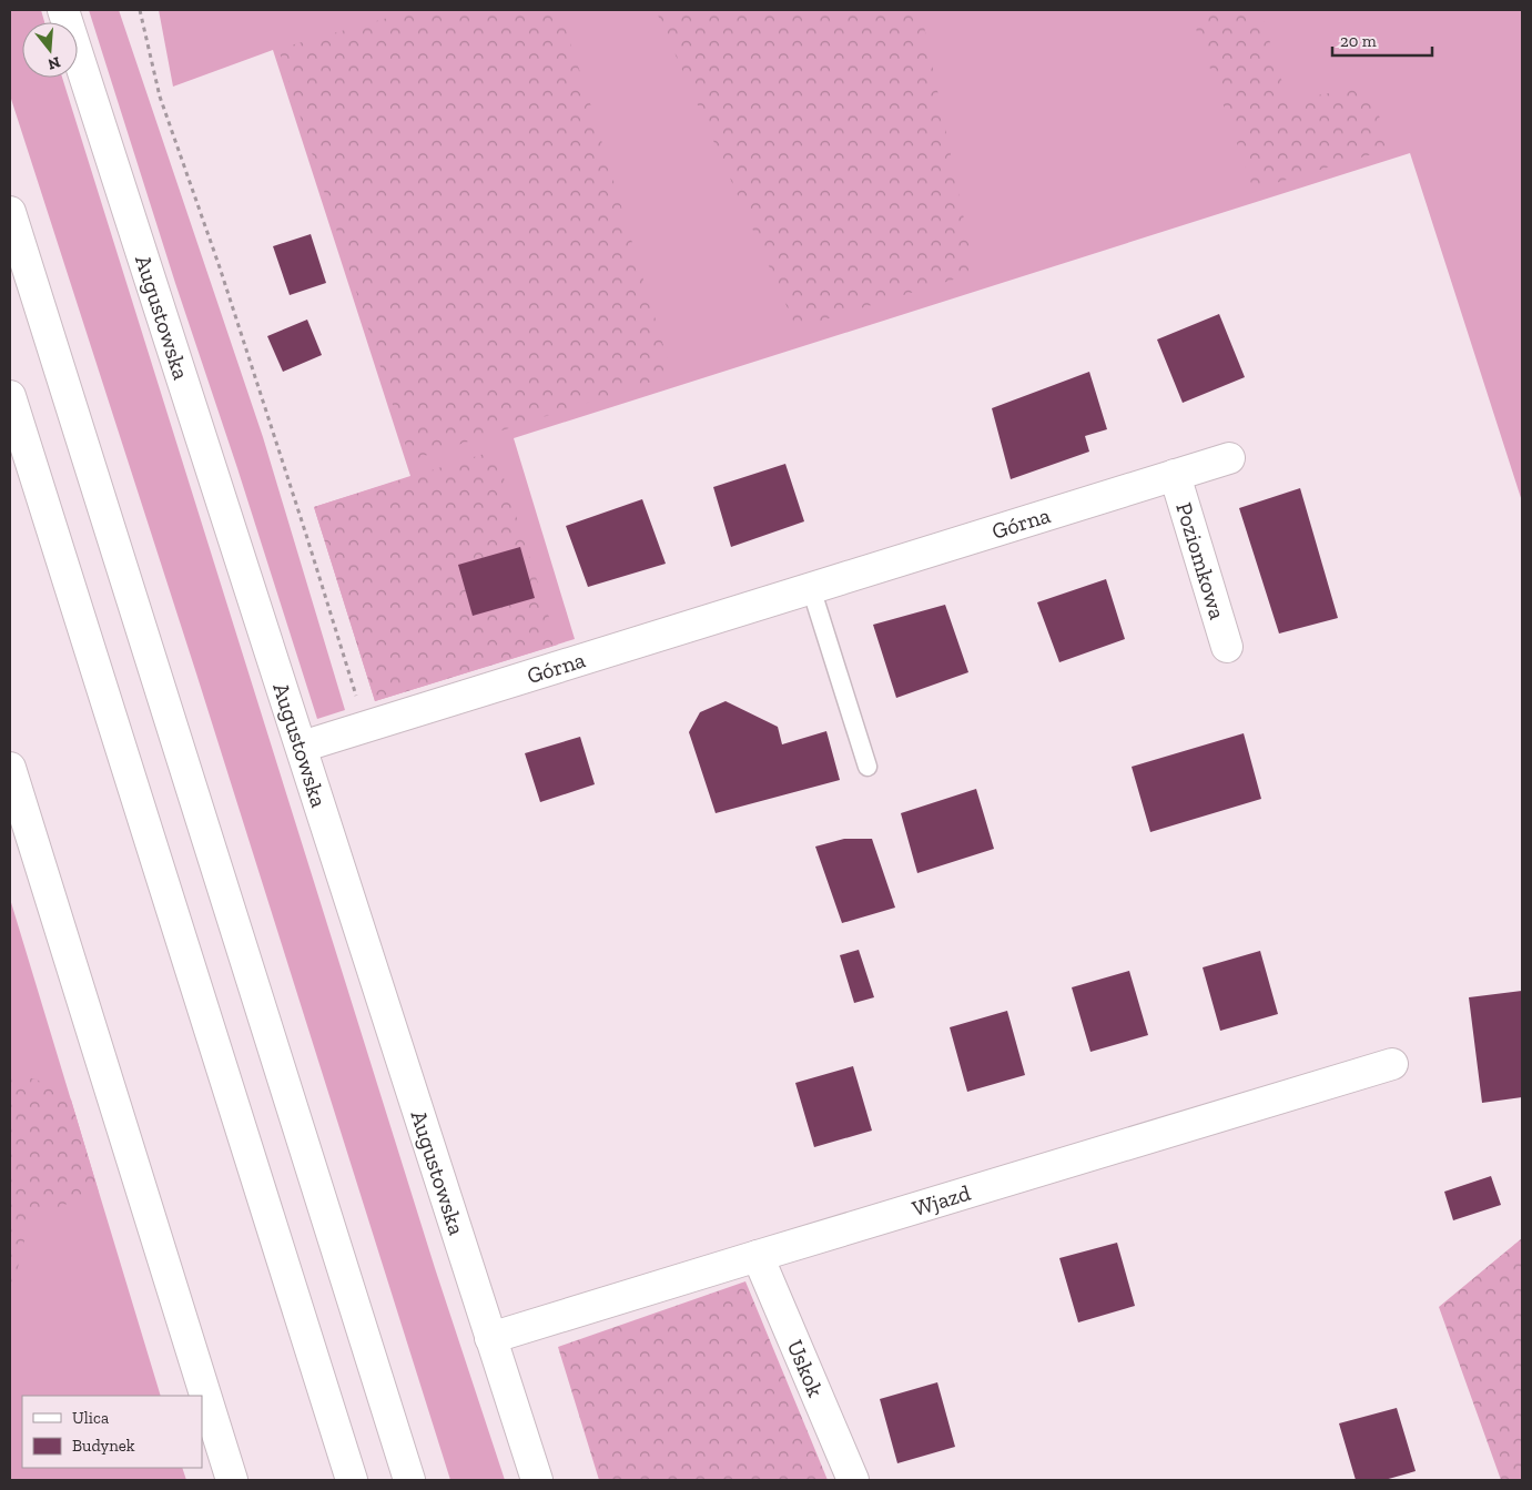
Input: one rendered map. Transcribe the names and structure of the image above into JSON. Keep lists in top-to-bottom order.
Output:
{
  "streets": {
    "main road": [
      "Augustowska",
      "Górna",
      "Poziomkowa",
      "Wjazd",
      "Uskok"
    ]
  },
  "crossings": [
    ["Augustowska", "Górna"],
    ["Augustowska", "Wjazd"],
    ["Górna", "Poziomkowa"],
    ["Wjazd", "Uskok"]
  ],
  "legend": ["Ulica", "Budynek"],
  "scale_bar": "20 m",
  "north": "bottom"
}
